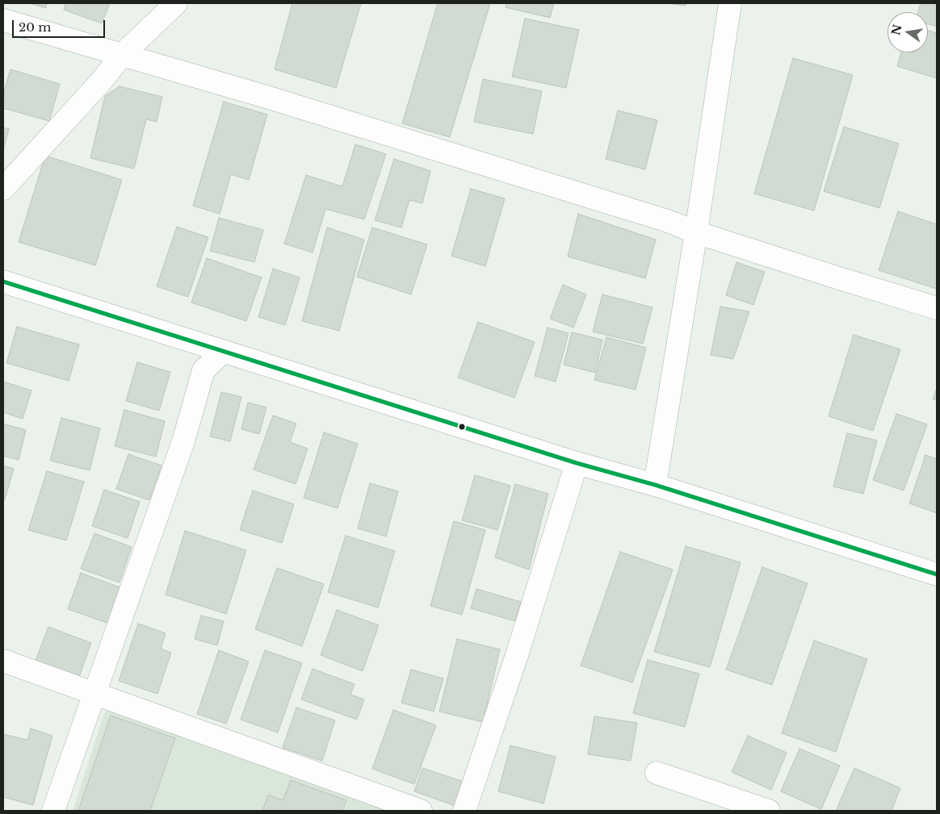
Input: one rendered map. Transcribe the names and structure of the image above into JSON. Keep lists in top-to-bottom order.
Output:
{
  "scale_bar": "20 m",
  "north": "left"
}
